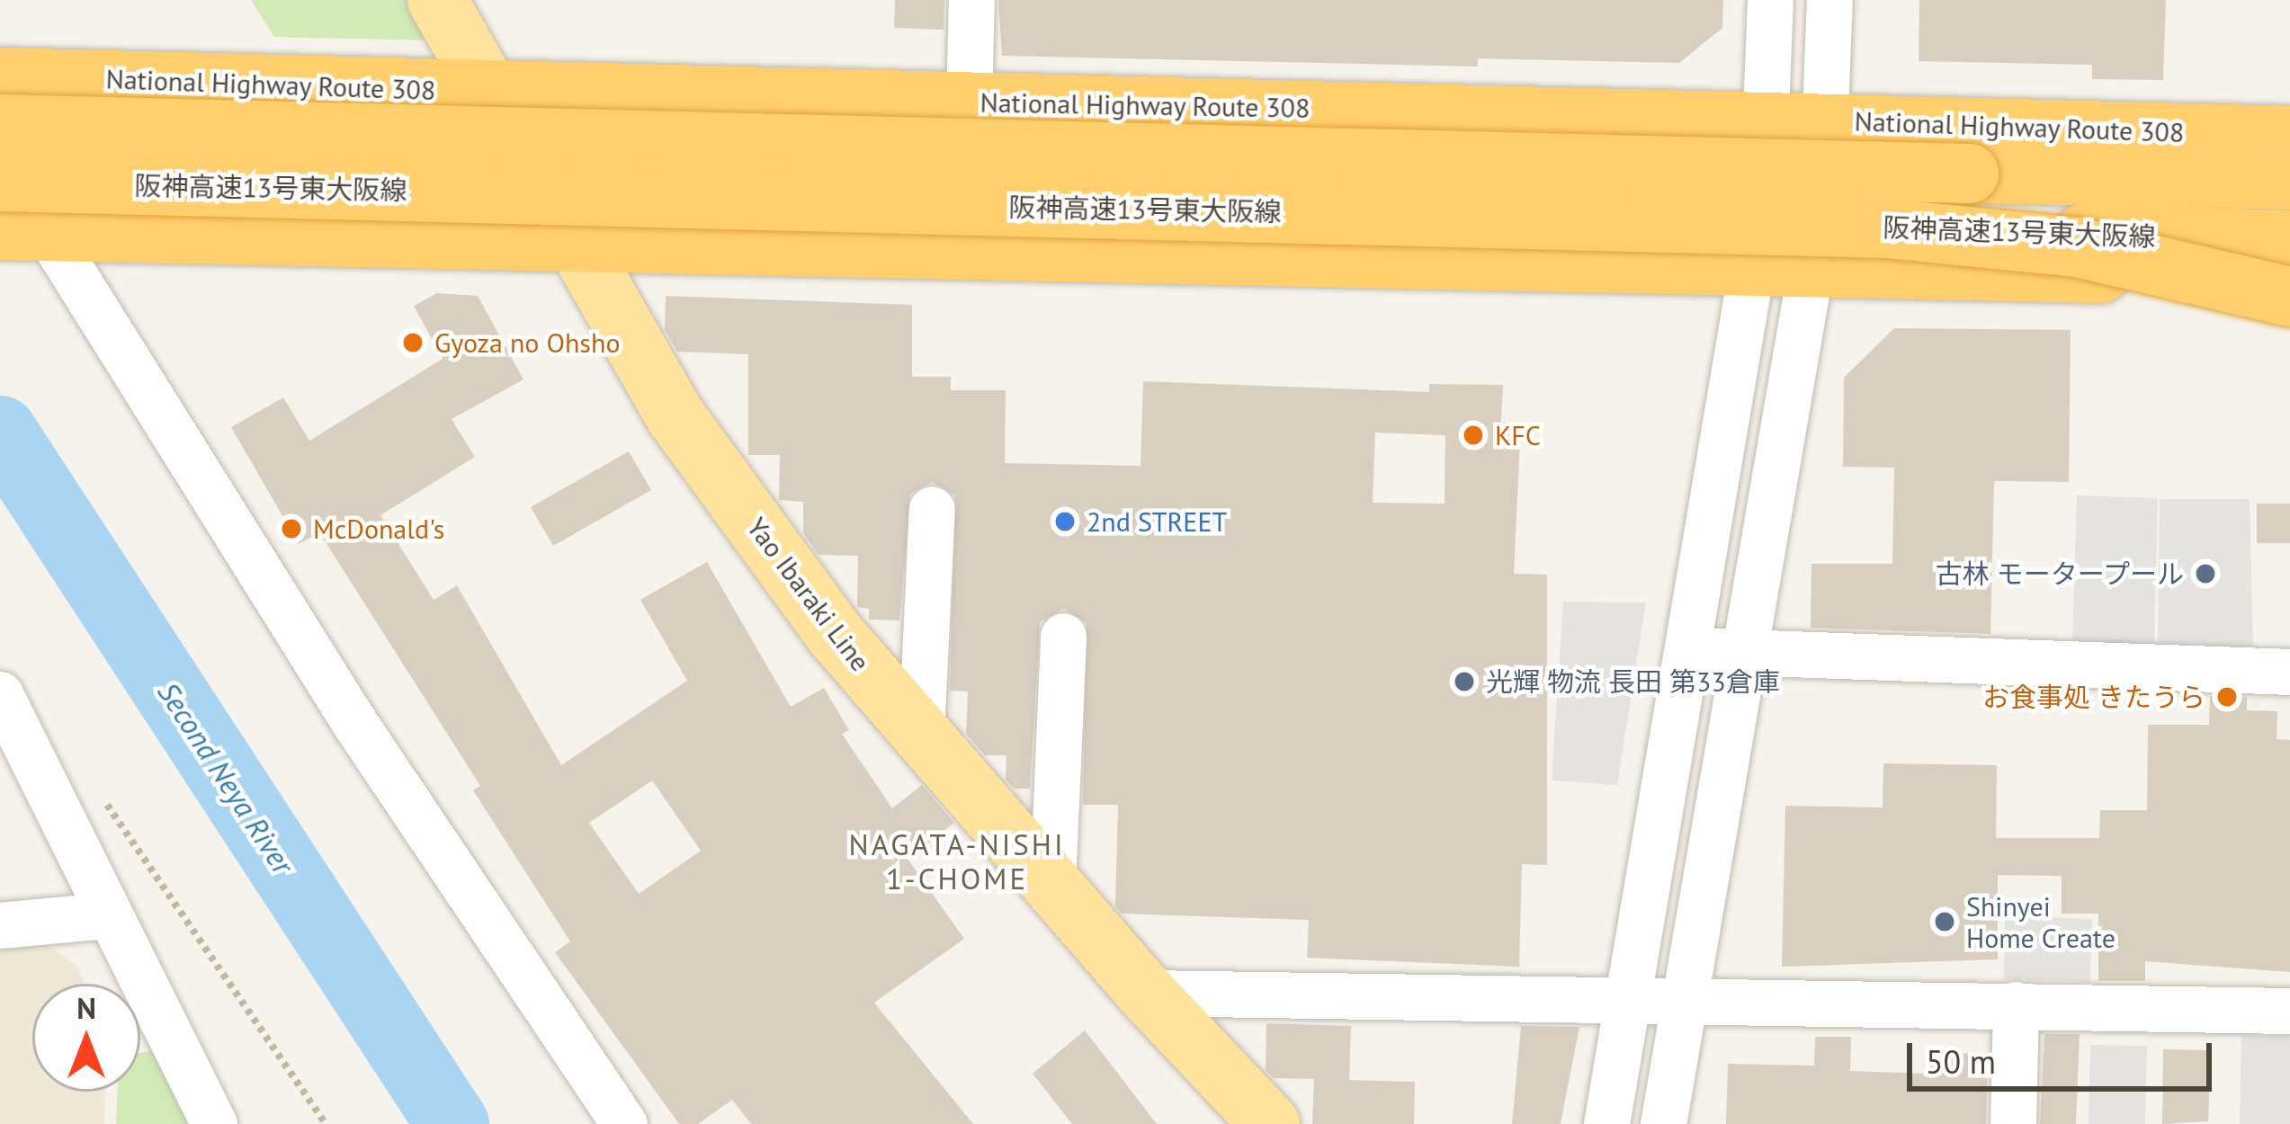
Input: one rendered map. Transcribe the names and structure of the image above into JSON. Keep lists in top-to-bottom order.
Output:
{
  "streets": {
    "highway": ["National Highway Route 308", "阪神高速13号東大阪線"],
    "main road": ["Yao Ibaraki Line"]
  },
  "crossings": [
    ["National Highway Route 308", "Yao Ibaraki Line"]
  ],
  "districts": ["NAGATA-NISHI 1-CHOME"],
  "water": ["Second Neya River"],
  "places": [
    "Gyoza no Ohsho",
    "KFC",
    "2nd STREET",
    "McDonald's",
    "古林 モータープール",
    "光輝 物流 長田 第33倉庫",
    "お食事処 きたうら",
    "Shinyei Home Create"
  ],
  "scale_bar": "50 m",
  "north": "top"
}
